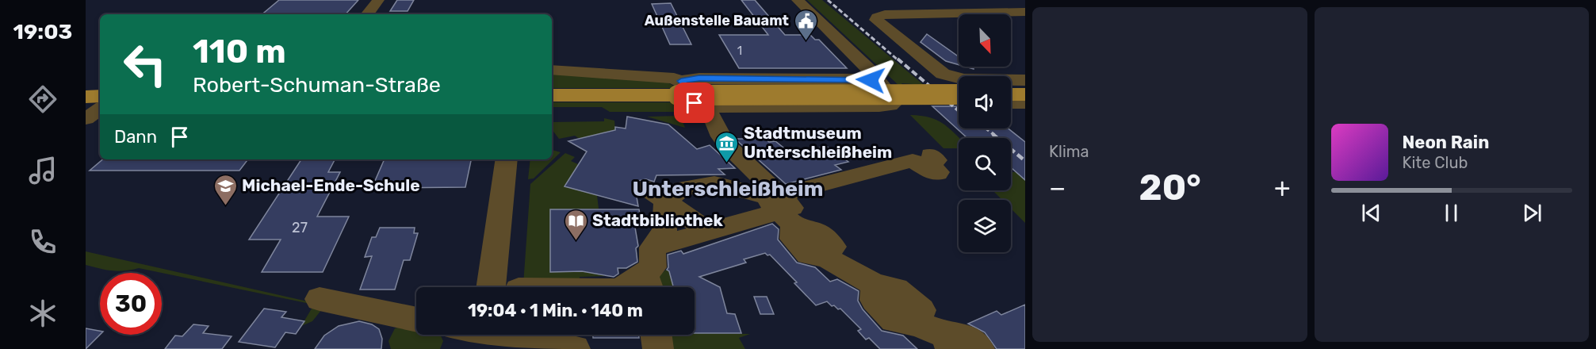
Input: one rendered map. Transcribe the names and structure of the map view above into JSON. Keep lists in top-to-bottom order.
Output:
{
  "districts": ["Unterschleißheim"],
  "places": {
    "public building": ["Außenstelle Bauamt"],
    "museum": ["Stadtmuseum Unterschleißheim"],
    "school or university": ["Michael-Ende-Schule"],
    "library": ["Stadtbibliothek"]
  },
  "house_numbers": ["1", "27"],
  "north": "bottom right",
  "page": {
    "tabs": "19:03",
    "tile": "Klima",
    "turn": ["110 m", "Robert-Schuman-Straße"],
    "then": "Dann",
    "song": ["Neon Rain", "Kite Club"],
    "heat": ["−", "20°", "+"],
    "limit": "30",
    "trip": "19:04 · 1 Min. · 140 m"
  }
}
